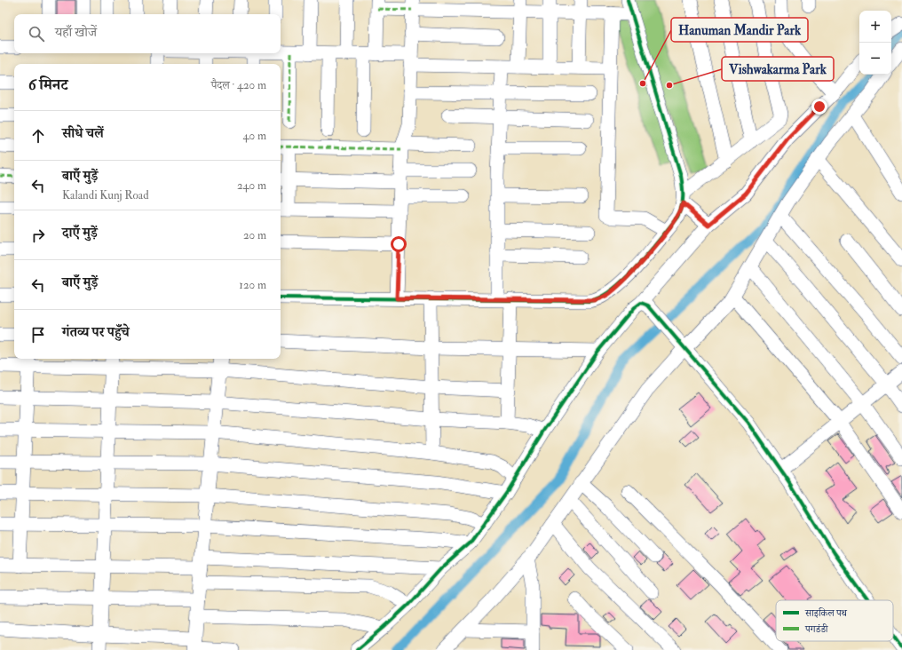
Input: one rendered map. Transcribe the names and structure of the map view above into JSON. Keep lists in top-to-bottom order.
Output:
{
  "places": ["Hanuman Mandir Park", "Vishwakarma Park"],
  "legend": ["साइकिल पथ", "पगडंडी"],
  "page": {
    "map_buttons": ["+", "−"],
    "search": "यहाँ खोजें",
    "heading": ["6 मिनट", "पैदल · 420 m"],
    "list": [
      ["सीधे चलें", "40 m"],
      ["बाएँ मुड़ें", "Kalandi Kunj Road", "240 m"],
      ["दाएँ मुड़ें", "20 m"],
      ["बाएँ मुड़ें", "120 m"],
      "गंतव्य पर पहुँचे"
    ]
  }
}
